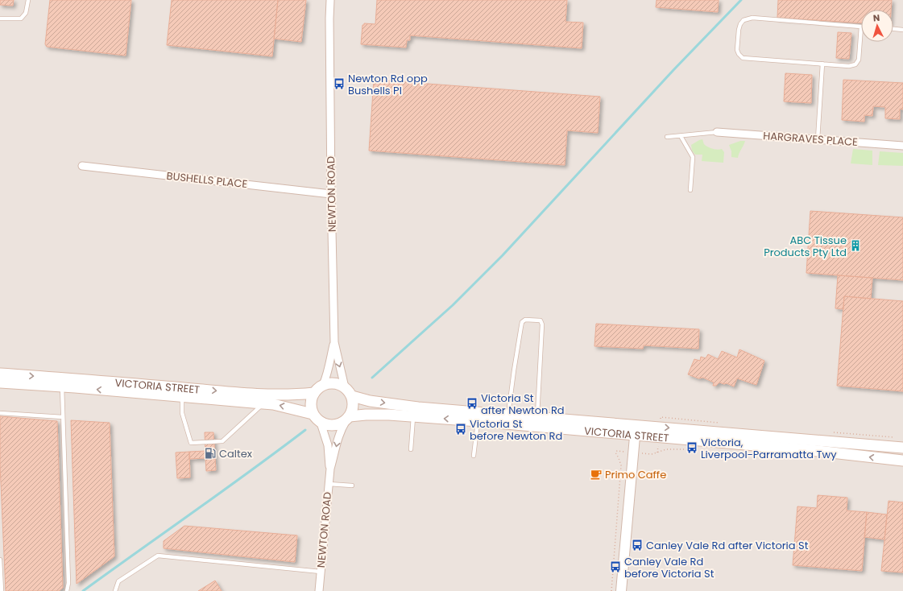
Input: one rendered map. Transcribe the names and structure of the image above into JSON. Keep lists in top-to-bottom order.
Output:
{
  "streets": {
    "main road": ["VICTORIA STREET"],
    "street": ["HARGRAVES PLACE", "BUSHELLS PLACE", "NEWTON ROAD"]
  },
  "crossings": [
    ["BUSHELLS PLACE", "NEWTON ROAD"],
    ["NEWTON ROAD", "VICTORIA STREET"]
  ],
  "places": {
    "bus stop": [
      "Newton Rd opp Bushells Pl",
      "Victoria St after Newton Rd",
      "Victoria St before Newton Rd",
      "Victoria, Liverpool-Parramatta Twy",
      "Canley Vale Rd after Victoria St",
      "Canley Vale Rd before Victoria St"
    ],
    "building": ["ABC Tissue Products Pty Ltd"],
    "fuel station": ["Caltex"],
    "cafe": ["Primo Caffe"]
  },
  "north": "top"
}
